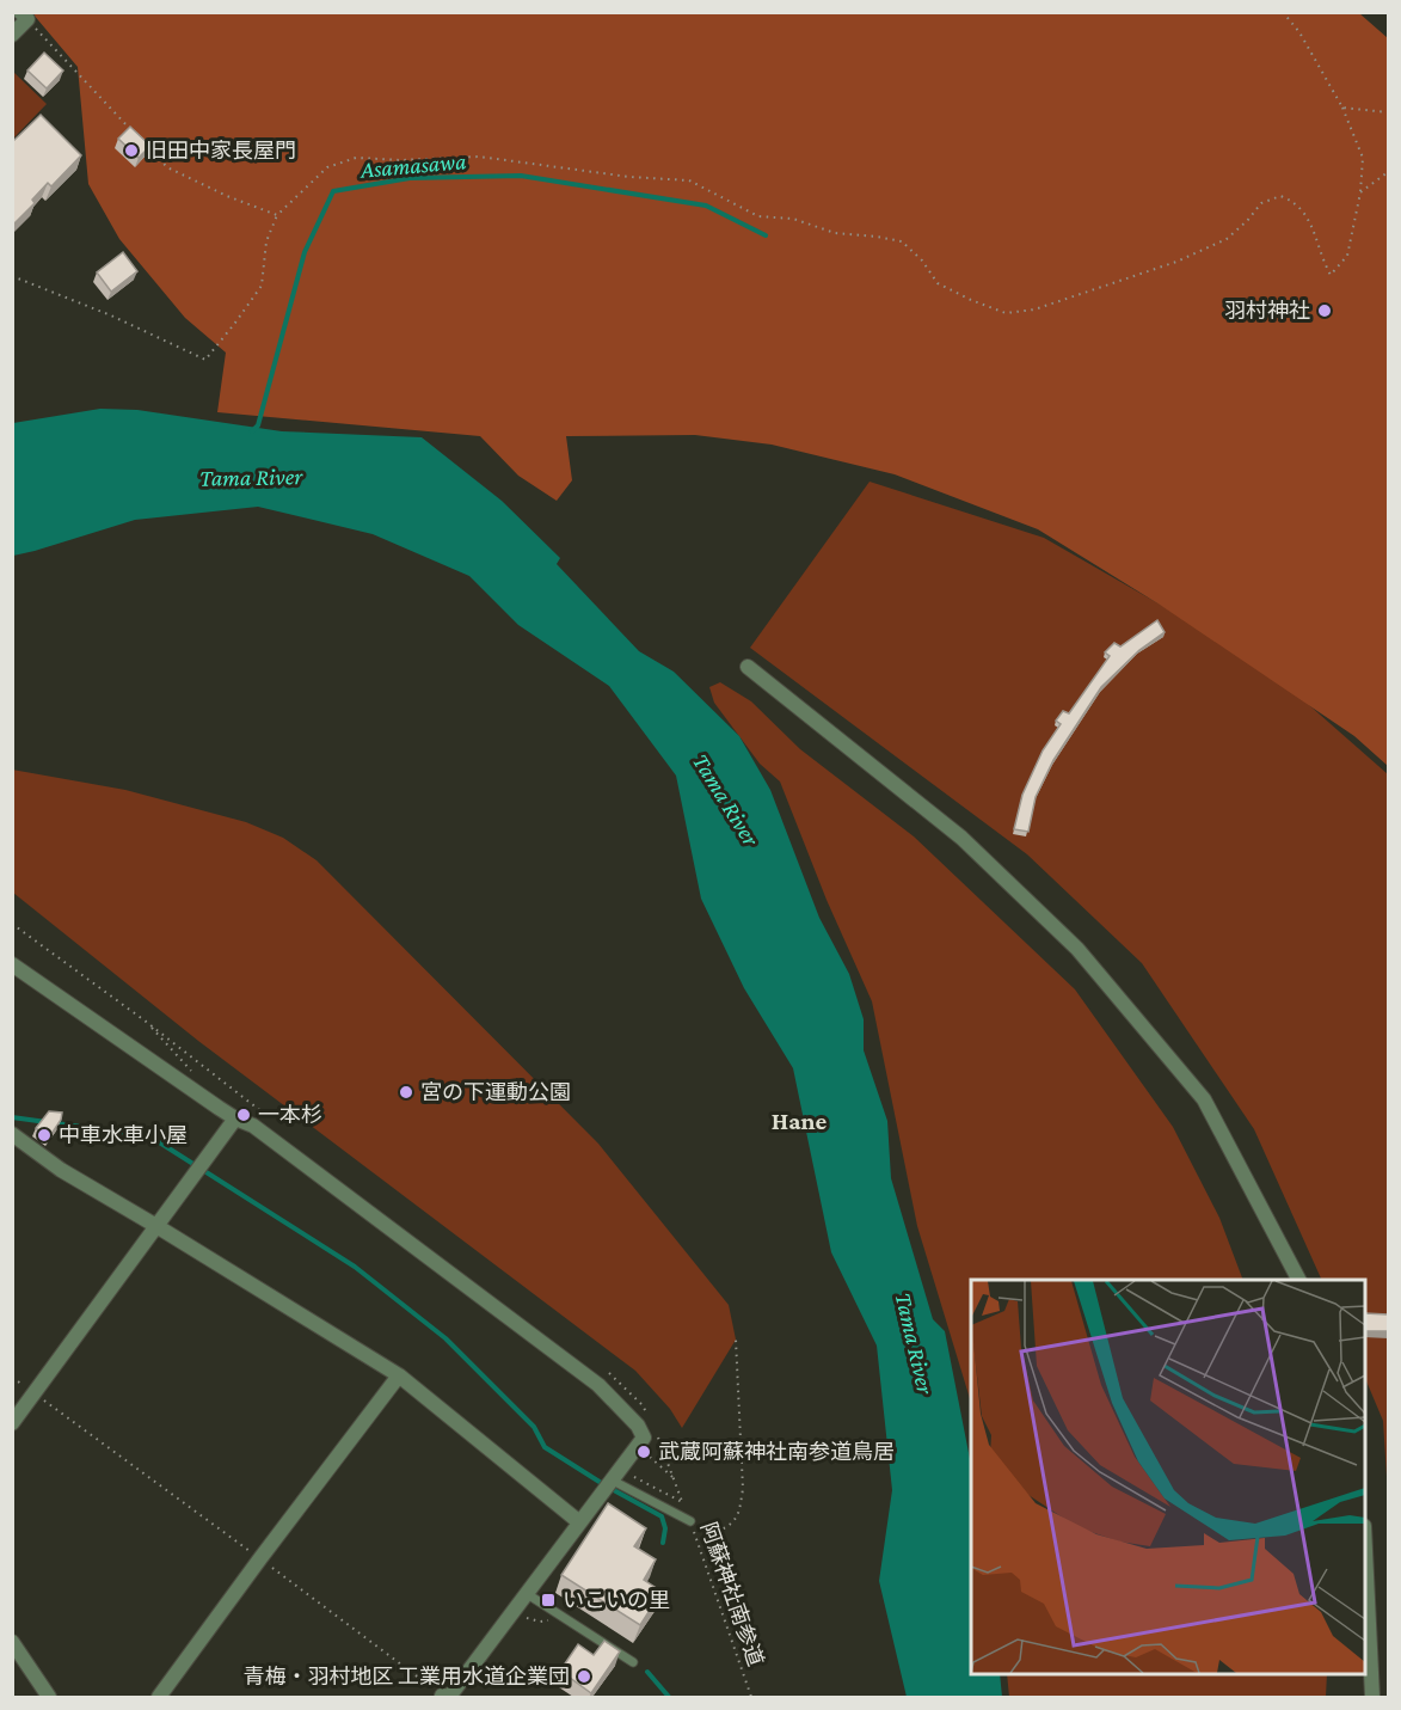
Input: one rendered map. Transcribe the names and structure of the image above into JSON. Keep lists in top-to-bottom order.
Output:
{
  "streets": {
    "path": ["阿蘇神社南参道"]
  },
  "districts": ["Hane"],
  "water": ["Asamasawa", "Tama River"],
  "places": {
    "other": [
      "旧田中家長屋門",
      "羽村神社",
      "宮の下運動公園",
      "一本杉",
      "中車水車小屋",
      "武蔵阿蘇神社南参道鳥居",
      "青梅・羽村地区 工業用水道企業団"
    ],
    "transit": ["いこいの里"]
  }
}
